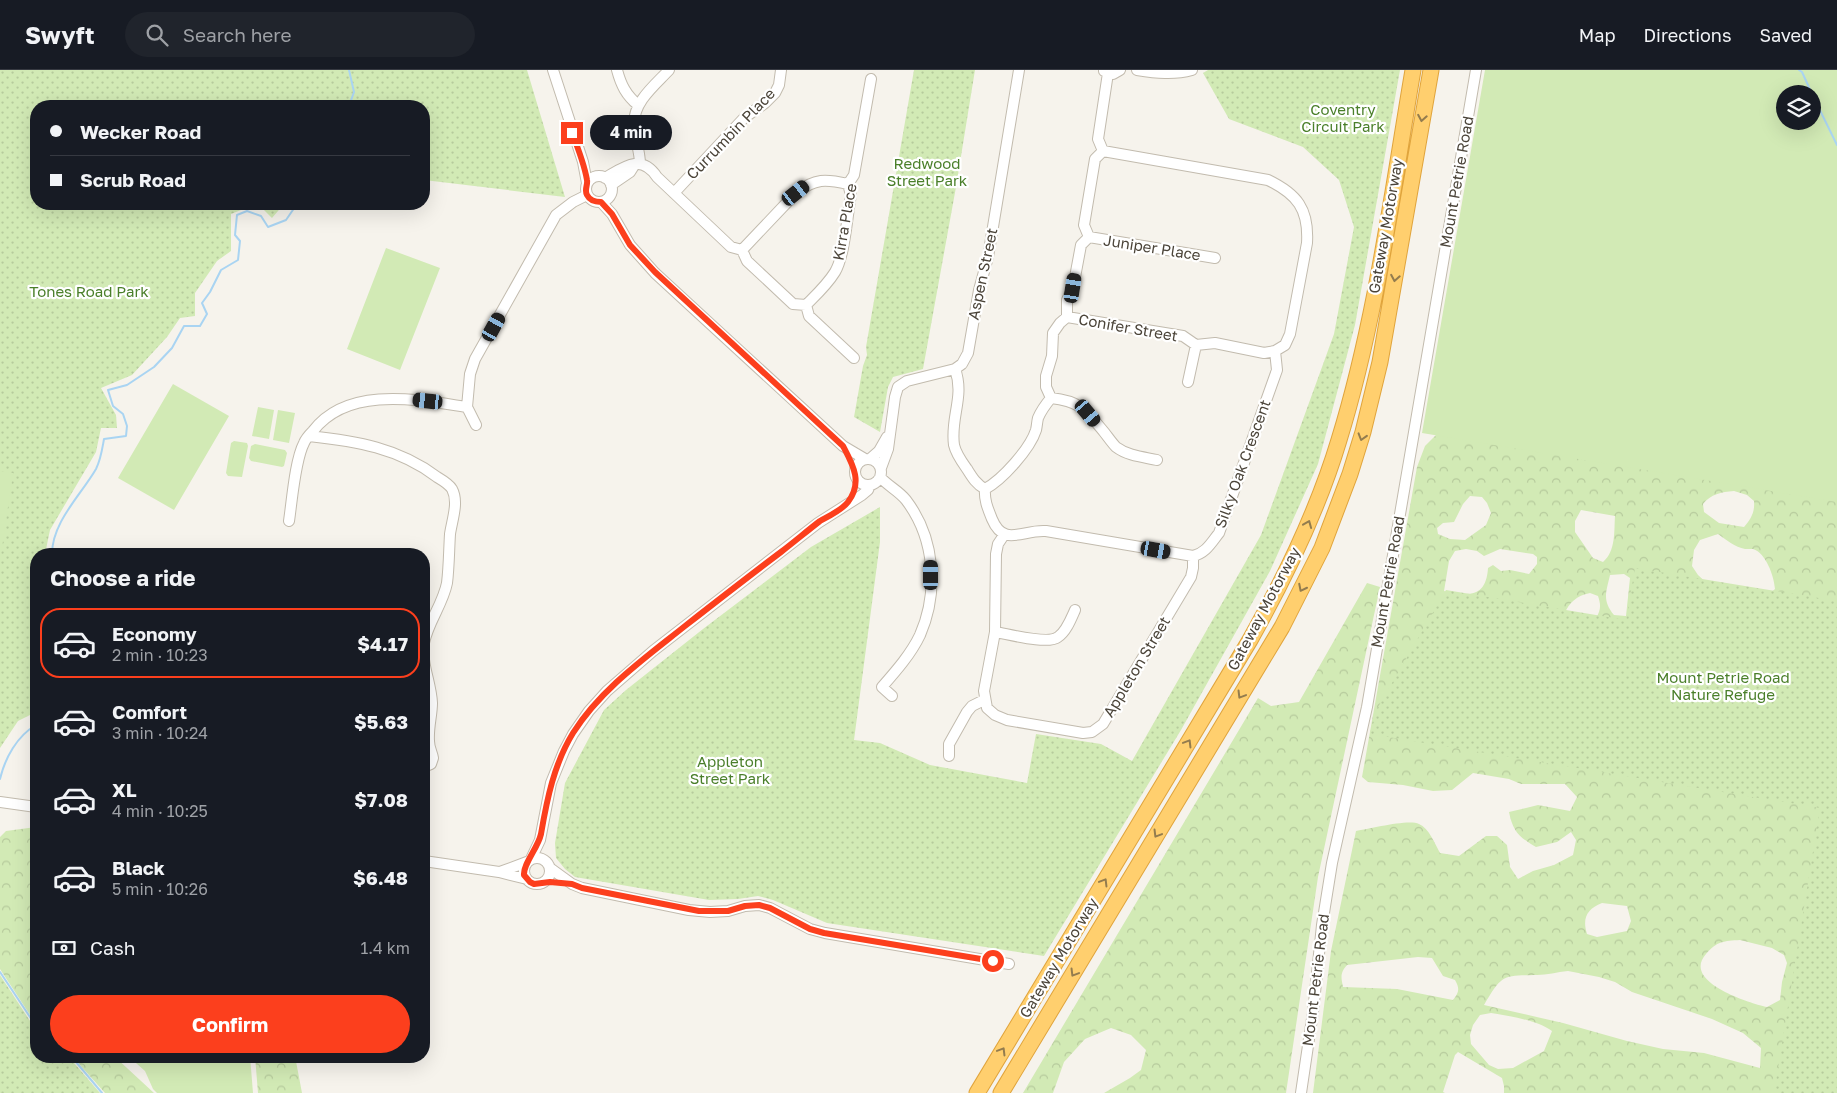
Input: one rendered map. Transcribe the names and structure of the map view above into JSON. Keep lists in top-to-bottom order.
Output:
{
  "streets": {
    "highway": ["Gateway Motorway"],
    "street": [
      "Currumbin Place",
      "Mount Petrie Road",
      "Kirra Place",
      "Juniper Place",
      "Aspen Street",
      "Conifer Street",
      "Silky Oak Crescent",
      "Appleton Street"
    ]
  },
  "crossings": [
    ["Conifer Street", "Silky Oak Crescent"],
    ["Silky Oak Crescent", "Appleton Street"]
  ],
  "parks": [
    "Coventry Circuit Park",
    "Redwood Street Park",
    "Tones Road Park",
    "Mount Petrie Road Nature Refuge",
    "Appleton Street Park"
  ],
  "page": {
    "header": "Swyft",
    "search": "Search here",
    "nav": ["Map", "Directions", "Saved"],
    "banner": ["Wecker Road", "Scrub Road"],
    "bubble": "4 min",
    "heading": "Choose a ride",
    "list": [
      {
        "name": "Economy",
        "note": "2 min · 10:23",
        "value": "$4.17"
      },
      {
        "name": "Comfort",
        "note": "3 min · 10:24",
        "value": "$5.63"
      },
      {
        "name": "XL",
        "note": "4 min · 10:25",
        "value": "$7.08"
      },
      {
        "name": "Black",
        "note": "5 min · 10:26",
        "value": "$6.48"
      }
    ],
    "pay": ["Cash", "1.4 km"],
    "buttons": "Confirm"
  }
}
